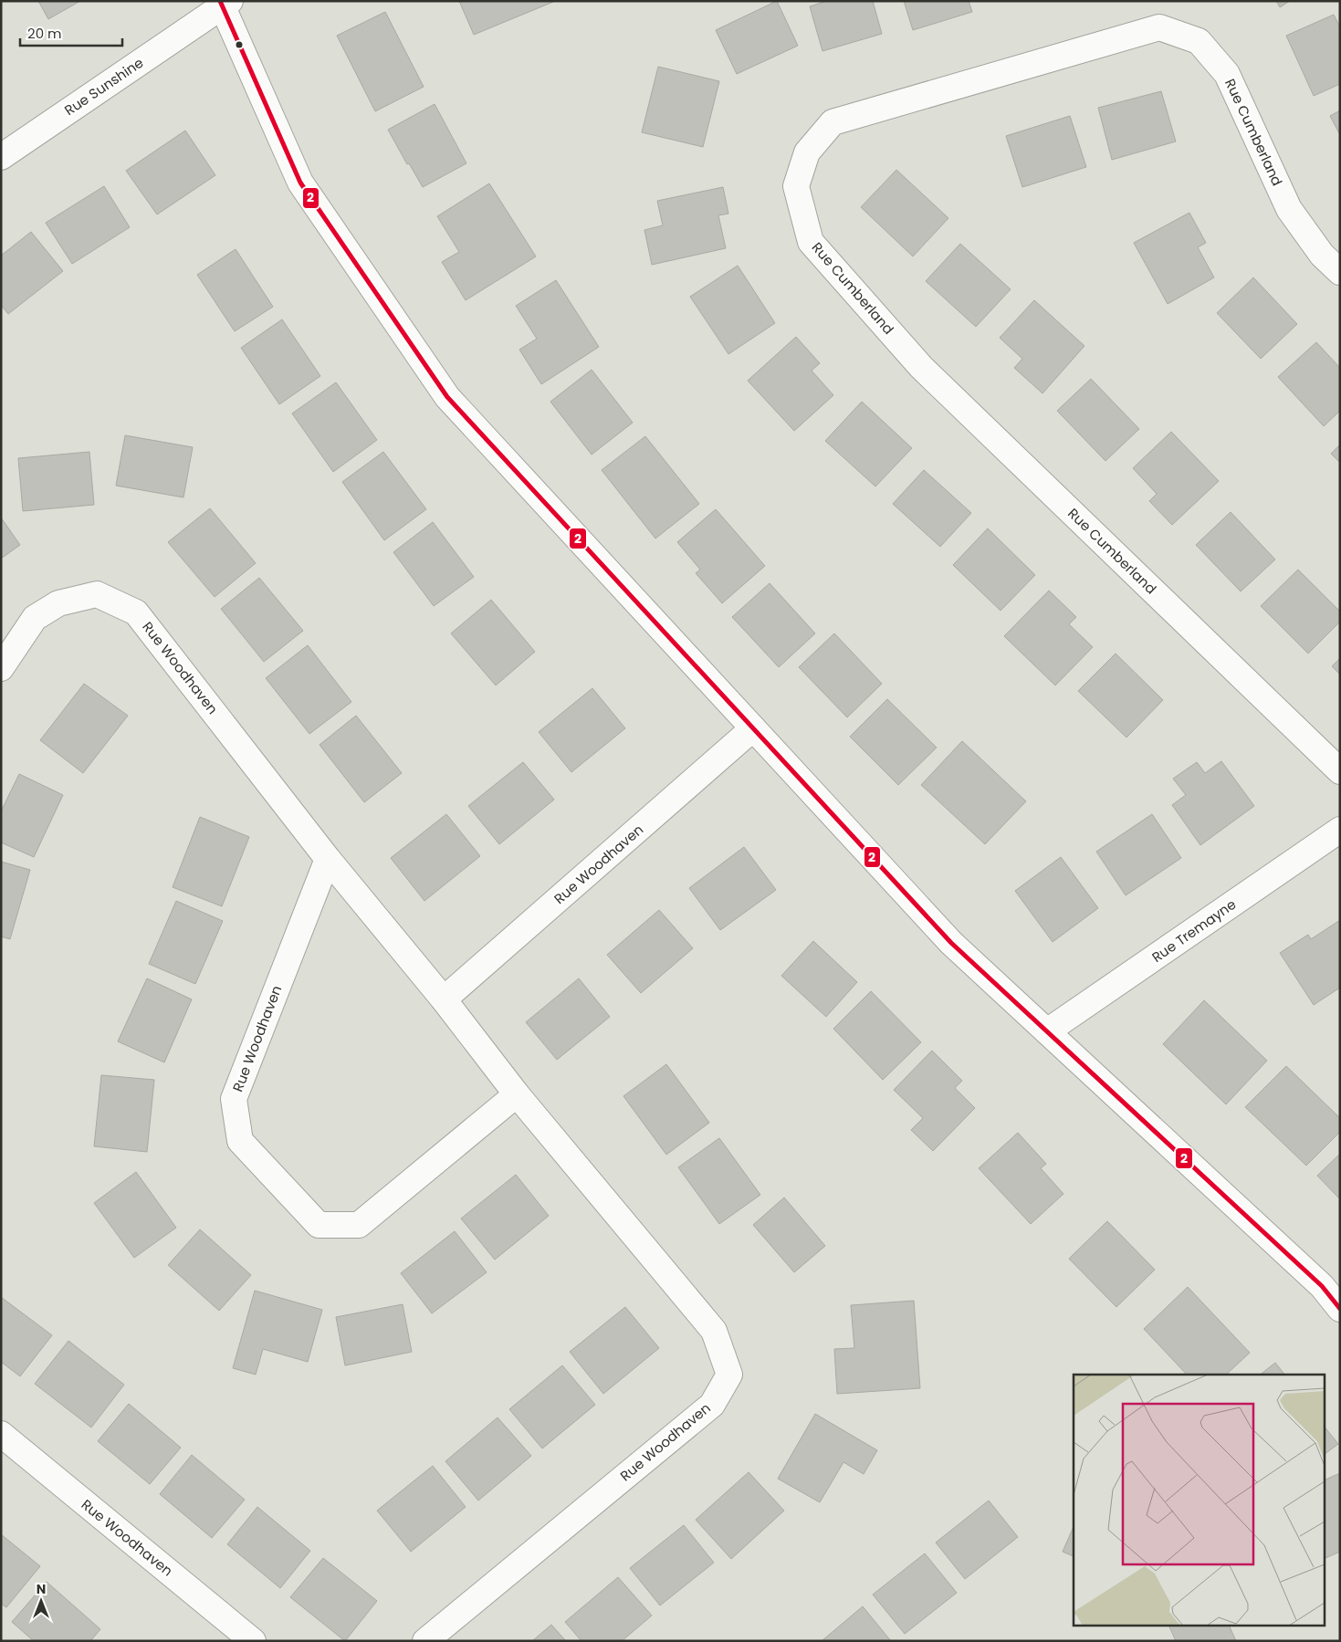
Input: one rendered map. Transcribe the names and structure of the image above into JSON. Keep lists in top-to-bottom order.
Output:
{
  "streets": {
    "street": [
      "Rue Sunshine",
      "Rue Cumberland",
      "Rue Woodhaven",
      "Rue Tremayne"
    ]
  },
  "lines": ["transit line 2"],
  "scale_bar": "20 m",
  "north": "top"
}
